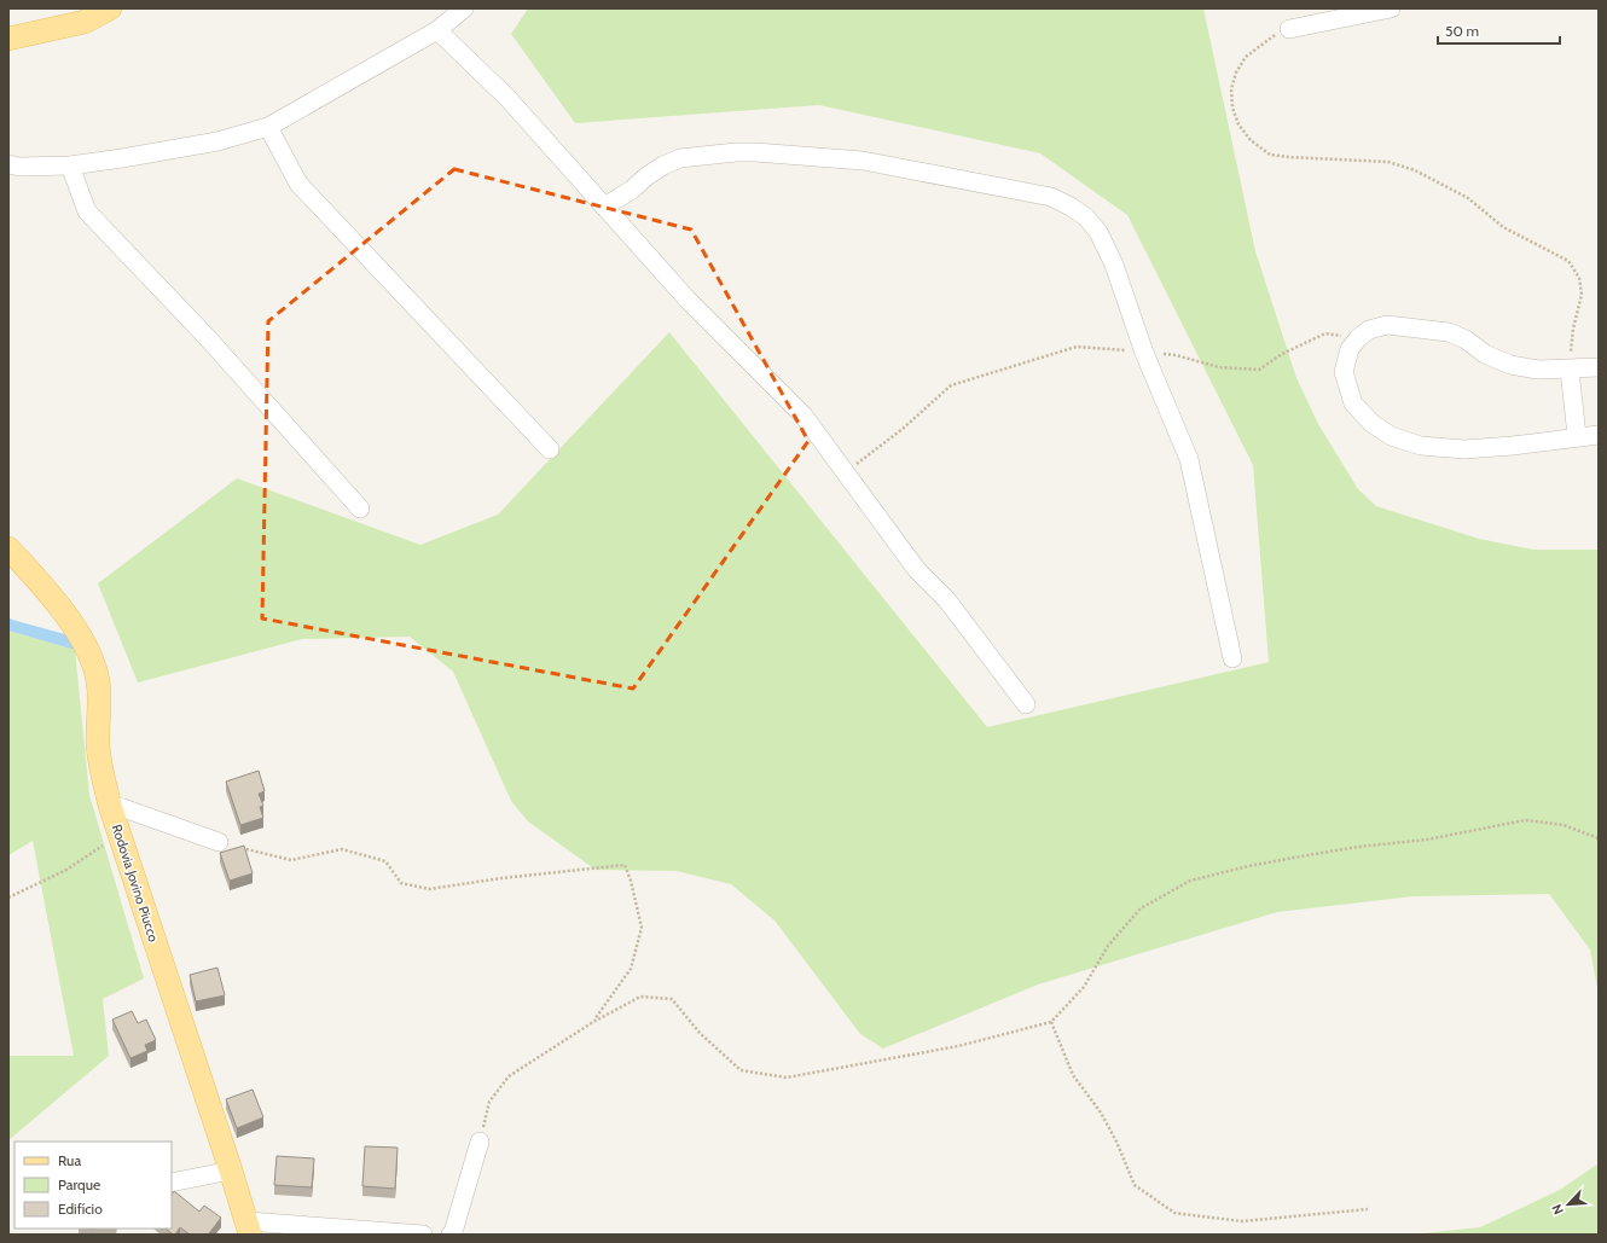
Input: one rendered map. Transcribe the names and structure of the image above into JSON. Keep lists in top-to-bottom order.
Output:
{
  "streets": {
    "main road": ["Rodovia Jovino Piucco"]
  },
  "legend": ["Rua", "Parque", "Edifício"],
  "scale_bar": "50 m",
  "north": "bottom left"
}
